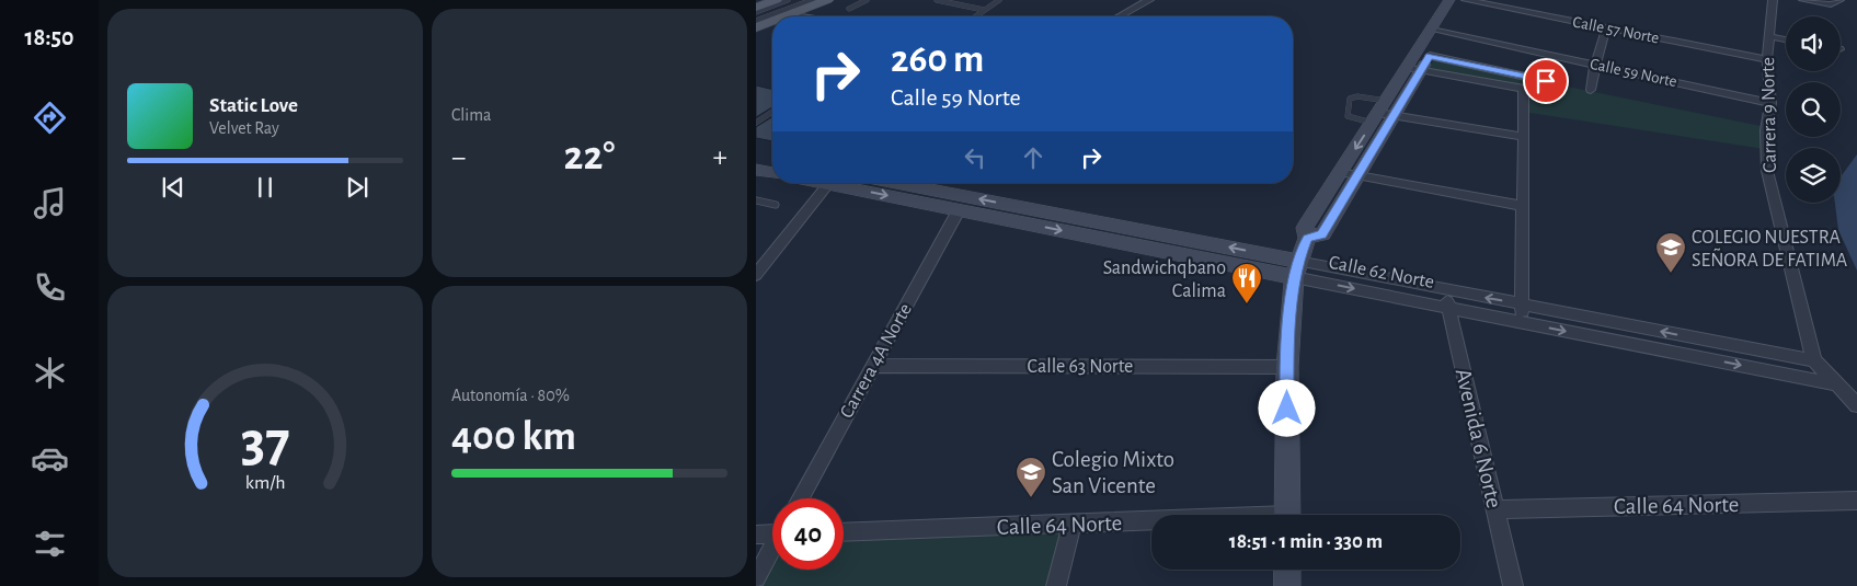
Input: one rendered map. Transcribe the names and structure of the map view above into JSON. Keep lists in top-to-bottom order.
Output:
{
  "streets": {
    "street": [
      "Calle 57 Norte",
      "Calle 59 Norte",
      "Carrera 9 Norte",
      "Calle 62 Norte",
      "Carrera 4A Norte",
      "Calle 63 Norte",
      "Avenida 6 Norte",
      "Calle 64 Norte"
    ]
  },
  "crossings": [
    ["Calle 57 Norte", "Carrera 9 Norte"],
    ["Calle 59 Norte", "Carrera 9 Norte"],
    ["Carrera 9 Norte", "Calle 62 Norte"],
    ["Calle 62 Norte", "Carrera 4A Norte"],
    ["Calle 62 Norte", "Avenida 6 Norte"],
    ["Carrera 4A Norte", "Calle 63 Norte"],
    ["Avenida 6 Norte", "Calle 64 Norte"]
  ],
  "places": {
    "school or university": ["COLEGIO NUESTRA SEÑORA DE FATIMA", "Colegio Mixto San Vicente"],
    "restaurant": ["Sandwichqbano Calima"]
  },
  "page": {
    "tabs": "18:50",
    "tile": [
      "Clima",
      ["Autonomía · 80%", "400 km"]
    ],
    "turn": ["260 m", "Calle 59 Norte"],
    "song": ["Static Love", "Velvet Ray"],
    "heat": ["−", "22°", "+"],
    "limit": "40",
    "trip": "18:51 · 1 min · 330 m",
    "gauge": ["37", "km/h"]
  }
}
